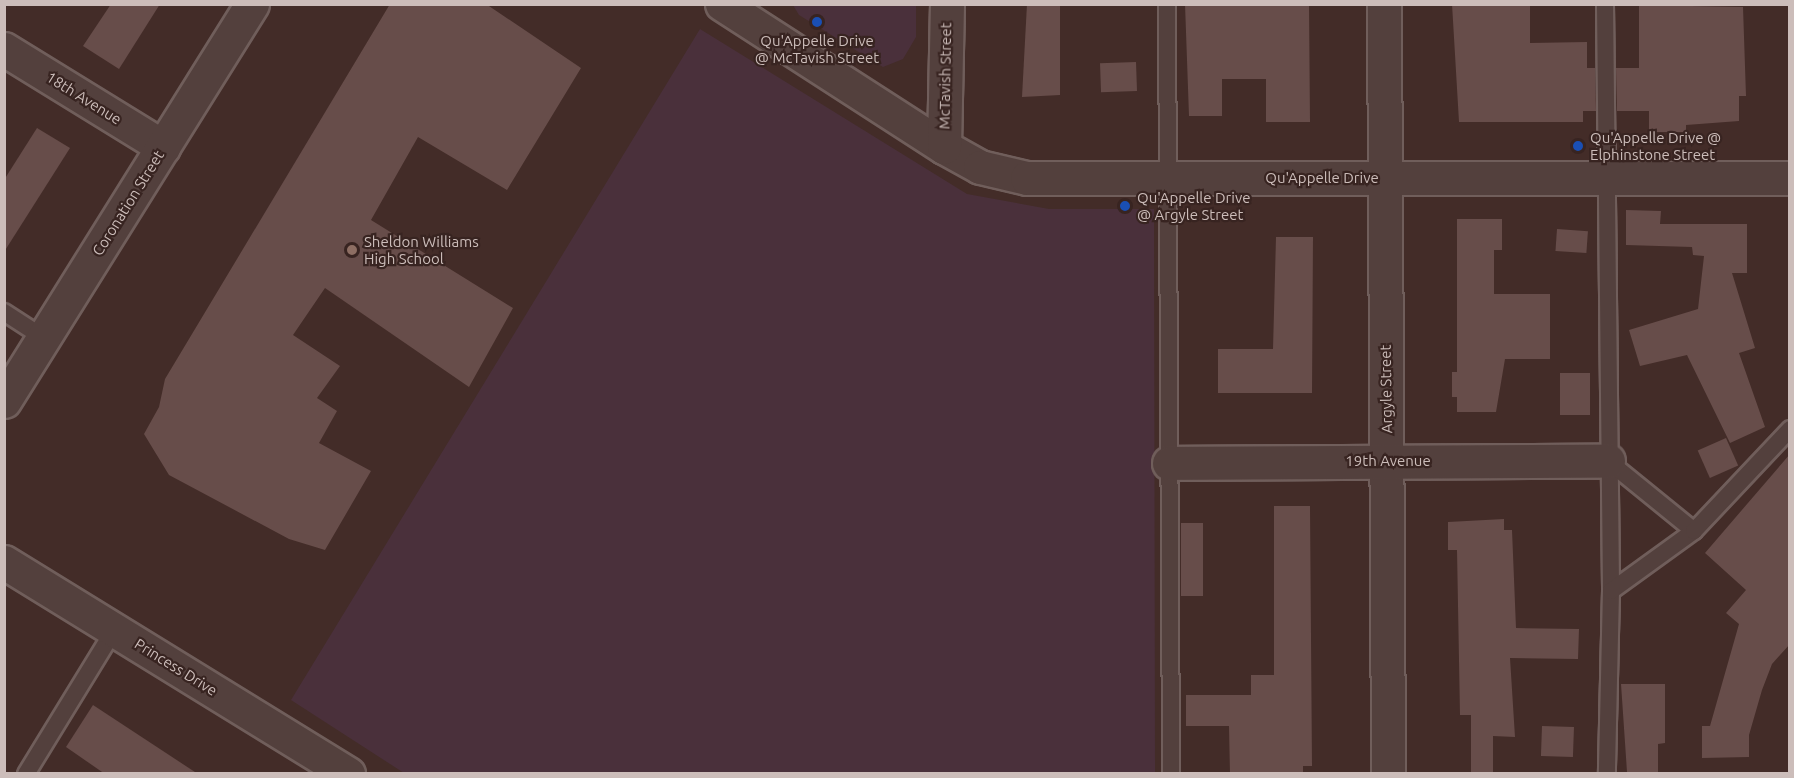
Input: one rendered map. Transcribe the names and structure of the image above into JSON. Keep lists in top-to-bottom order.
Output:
{
  "streets": {
    "street": [
      "McTavish Street",
      "18th Avenue",
      "Qu'Appelle Drive",
      "Coronation Street",
      "Argyle Street",
      "19th Avenue",
      "Princess Drive"
    ]
  },
  "crossings": [
    ["McTavish Street", "Qu'Appelle Drive"],
    ["18th Avenue", "Coronation Street"],
    ["Qu'Appelle Drive", "Argyle Street"],
    ["Argyle Street", "19th Avenue"]
  ],
  "places": [
    "Qu'Appelle Drive @ McTavish Street",
    "Qu'Appelle Drive @ Elphinstone Street",
    "Qu'Appelle Drive @ Argyle Street",
    "Sheldon Williams High School"
  ]
}
